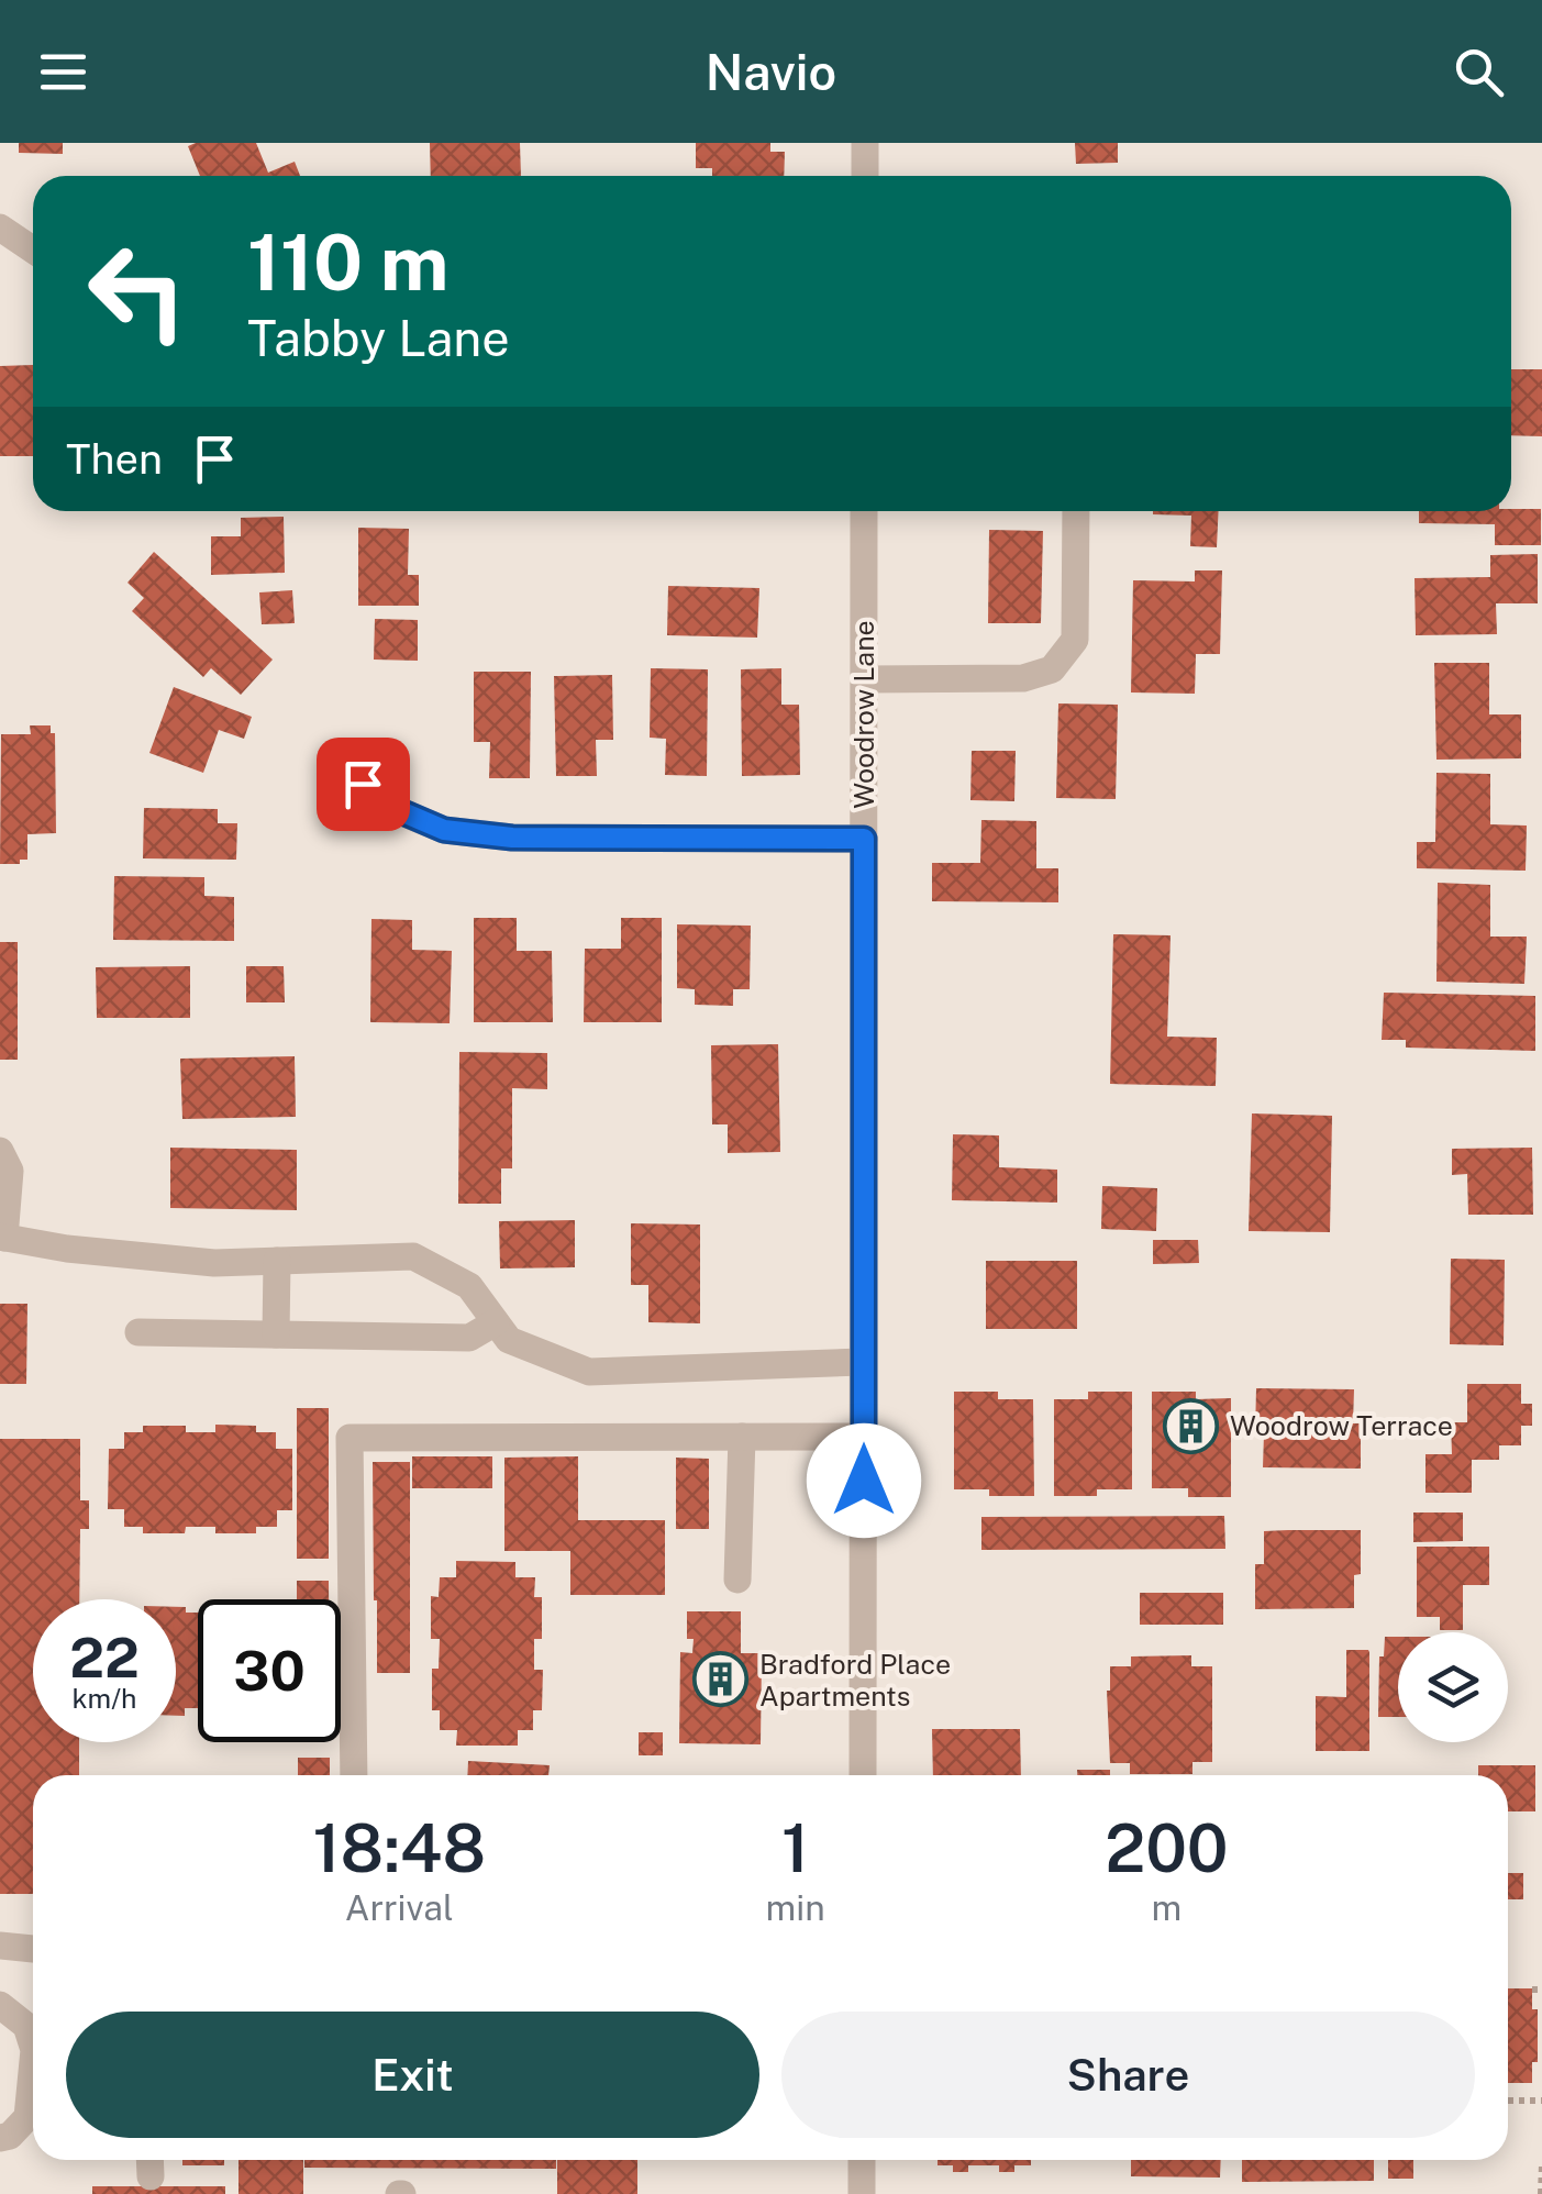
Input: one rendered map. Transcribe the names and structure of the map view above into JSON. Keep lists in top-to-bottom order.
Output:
{
  "streets": {
    "street": ["Woodrow Lane"]
  },
  "places": {
    "building": ["Woodrow Terrace", "Bradford Place Apartments"]
  },
  "page": {
    "header": "Navio",
    "turn": ["110 m", "Tabby Lane"],
    "then": "Then",
    "speed": "22 km/h",
    "limit": "30",
    "eta": [
      "18:48",
      "Arrival",
      "1",
      "min",
      "200",
      "m"
    ],
    "buttons": ["Exit", "Share"]
  }
}
